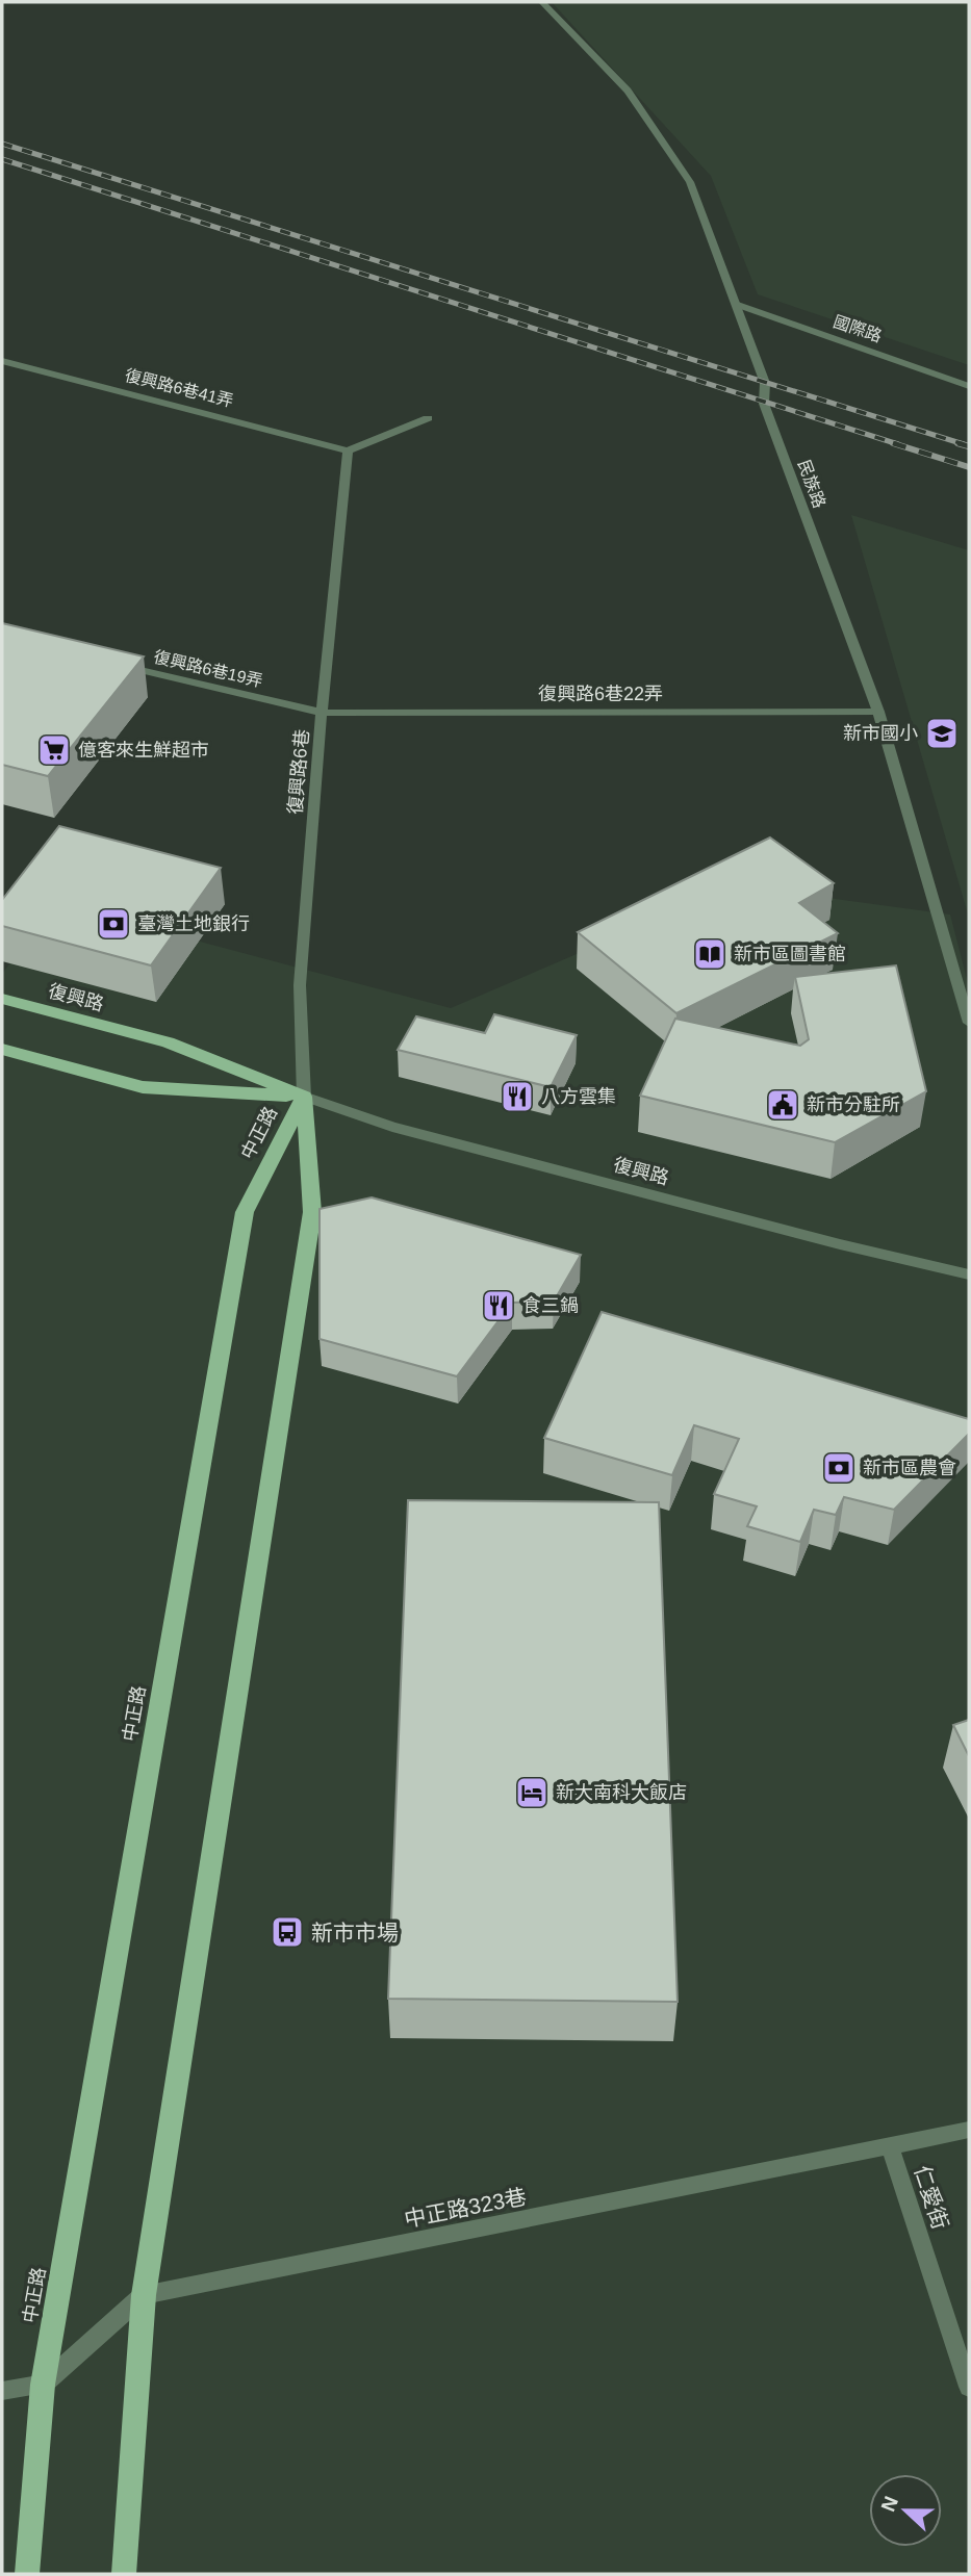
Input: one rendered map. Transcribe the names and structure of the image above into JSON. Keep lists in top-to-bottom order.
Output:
{
  "streets": {
    "main road": ["復興路", "中正路"],
    "street": [
      "國際路",
      "復興路6巷41弄",
      "民族路",
      "復興路6巷19弄",
      "復興路6巷22弄",
      "復興路6巷",
      "仁愛街",
      "中正路323巷"
    ]
  },
  "crossings": [
    ["國際路", "民族路"],
    ["復興路6巷41弄", "復興路6巷"],
    ["民族路", "復興路6巷22弄"],
    ["復興路6巷19弄", "復興路6巷22弄"],
    ["復興路6巷19弄", "復興路6巷"],
    ["復興路6巷22弄", "復興路6巷"],
    ["復興路6巷", "復興路"],
    ["復興路6巷", "中正路"],
    ["復興路", "中正路"],
    ["中正路", "中正路323巷"],
    ["仁愛街", "中正路323巷"]
  ],
  "places": {
    "school or university": ["新市國小"],
    "supermarket": ["億客來生鮮超市"],
    "bank": ["臺灣土地銀行", "新市區農會"],
    "library": ["新市區圖書館"],
    "restaurant": ["八方雲集", "食三鍋"],
    "public building": ["新市分駐所"],
    "hotel": ["新大南科大飯店"],
    "bus stop": ["新市市場"]
  },
  "north": "left"
}
